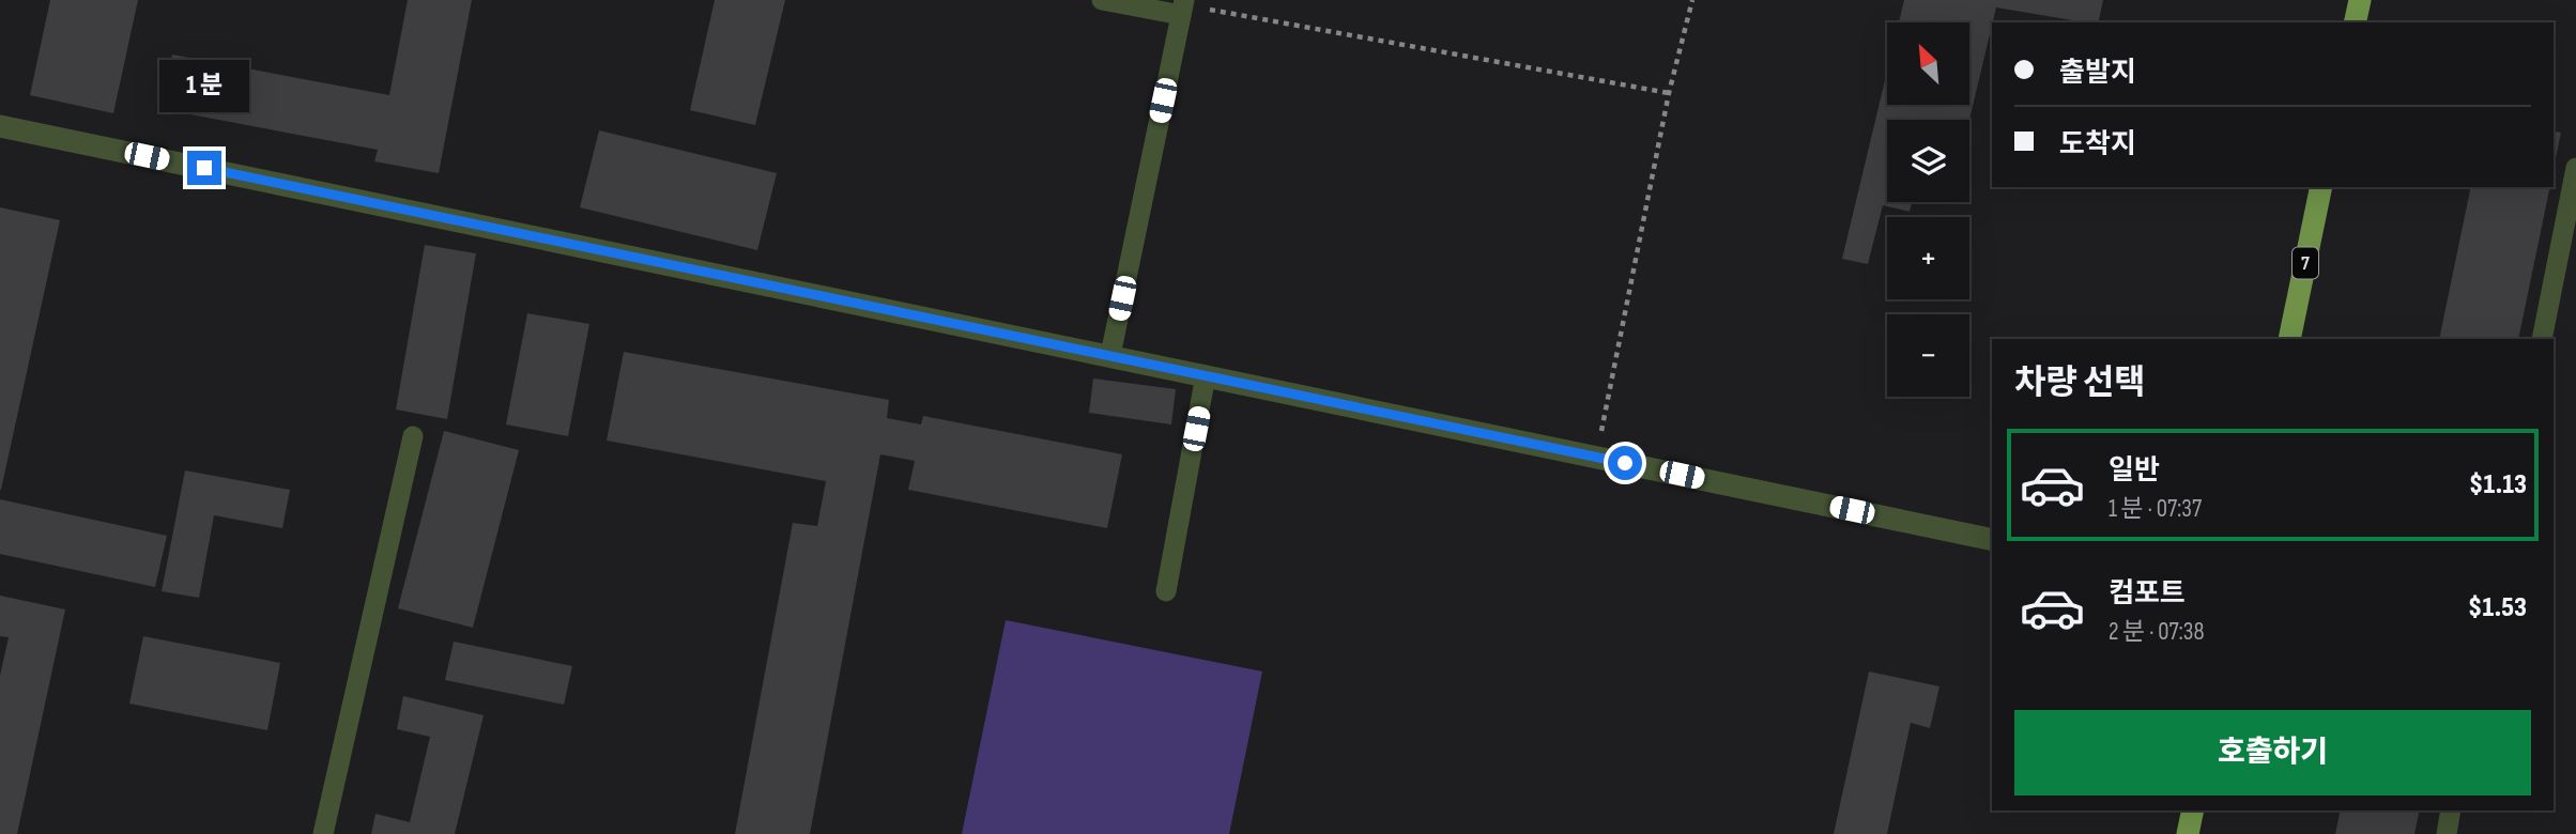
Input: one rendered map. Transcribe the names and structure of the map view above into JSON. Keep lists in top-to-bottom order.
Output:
{
  "streets": {
    "highway": ["7"]
  },
  "north": "top left",
  "page": {
    "map_buttons": ["+", "−"],
    "banner": ["출발지", "도착지"],
    "bubble": "1 분",
    "heading": "차량 선택",
    "list": [
      {
        "name": "일반",
        "note": "1 분 · 07:37",
        "value": "$1.13"
      },
      {
        "name": "컴포트",
        "note": "2 분 · 07:38",
        "value": "$1.53"
      }
    ],
    "buttons": "호출하기"
  }
}
